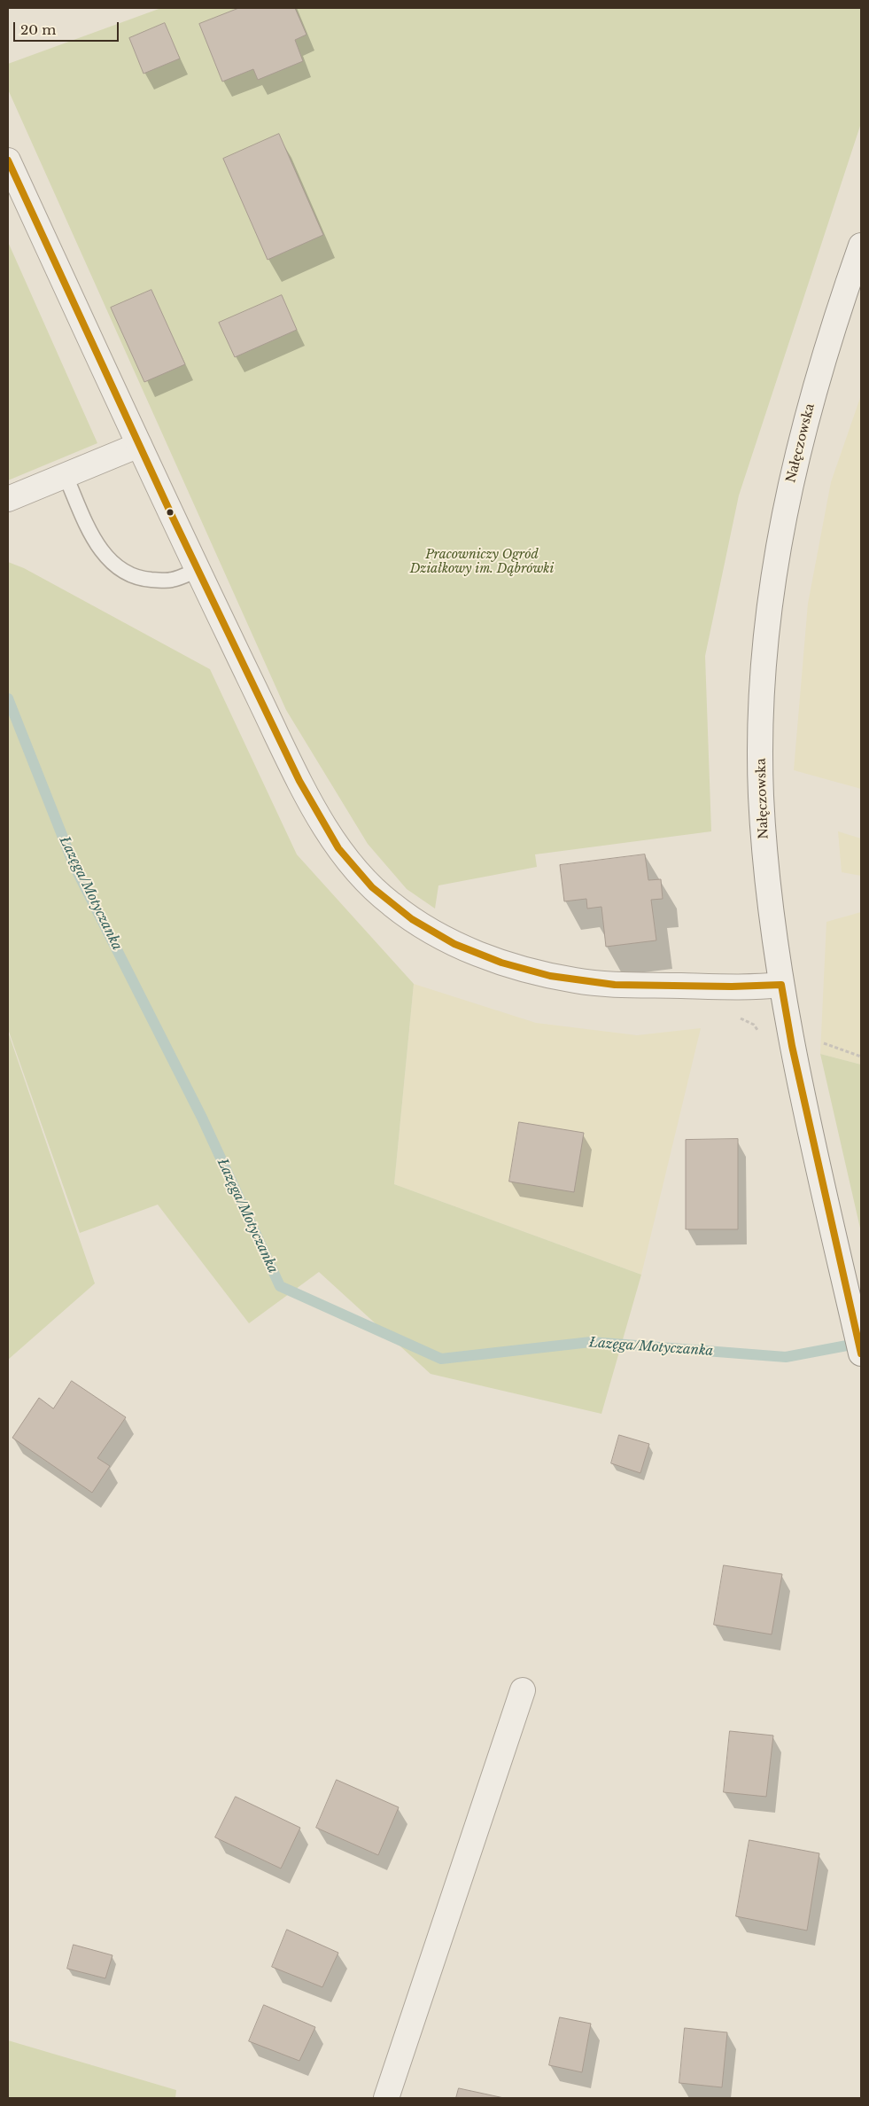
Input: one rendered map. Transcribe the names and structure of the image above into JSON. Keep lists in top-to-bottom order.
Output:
{
  "streets": {
    "street": ["Nałęczowska"]
  },
  "water": ["Łazęga/Motyczanka"],
  "parks": ["Pracowniczy Ogród Działkowy im. Dąbrówki"],
  "scale_bar": "20 m"
}
